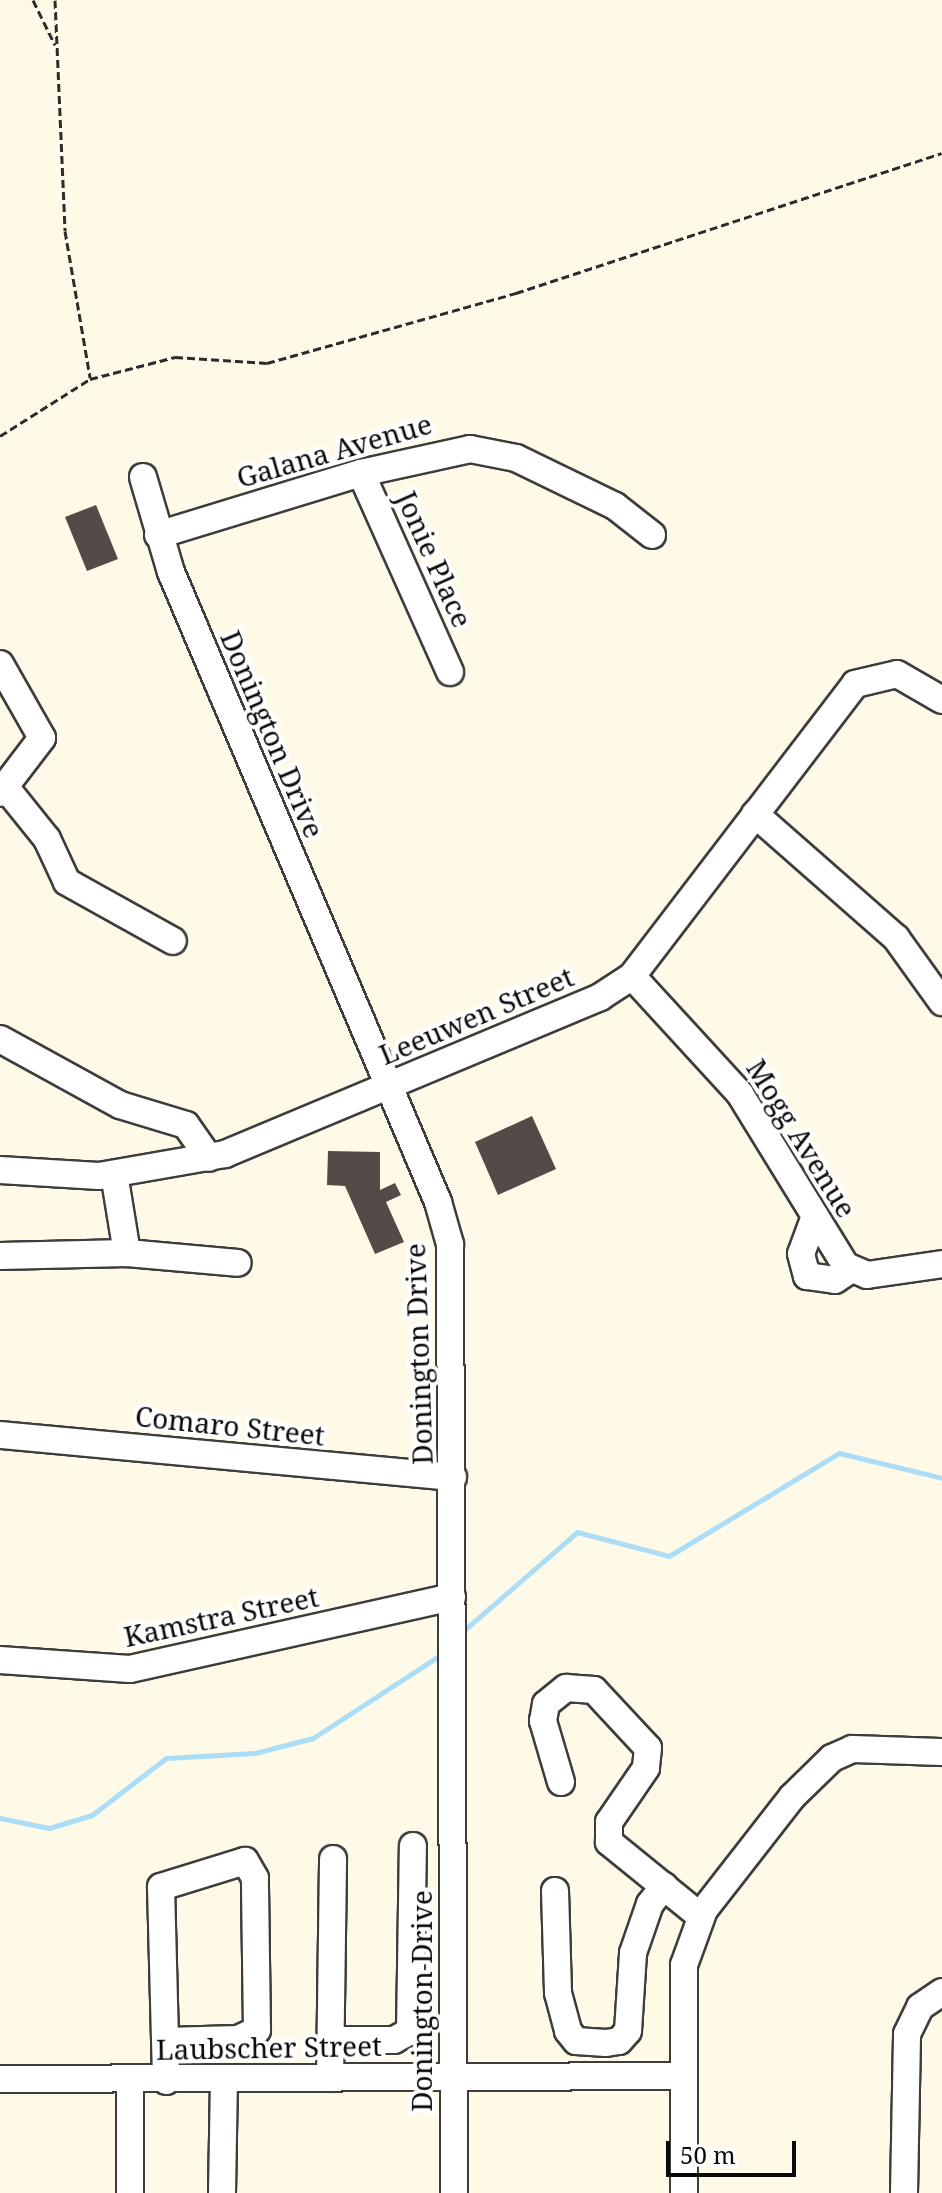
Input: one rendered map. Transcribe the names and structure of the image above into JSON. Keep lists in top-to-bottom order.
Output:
{
  "streets": {
    "street": [
      "Galana Avenue",
      "Jonie Place",
      "Donington Drive",
      "Leeuwen Street",
      "Mogg Avenue",
      "Comaro Street",
      "Kamstra Street",
      "Laubscher Street"
    ]
  },
  "crossings": [
    ["Galana Avenue", "Jonie Place"],
    ["Galana Avenue", "Donington Drive"],
    ["Donington Drive", "Leeuwen Street"],
    ["Donington Drive", "Comaro Street"],
    ["Donington Drive", "Kamstra Street"],
    ["Donington Drive", "Laubscher Street"],
    ["Leeuwen Street", "Mogg Avenue"]
  ],
  "scale_bar": "50 m"
}
